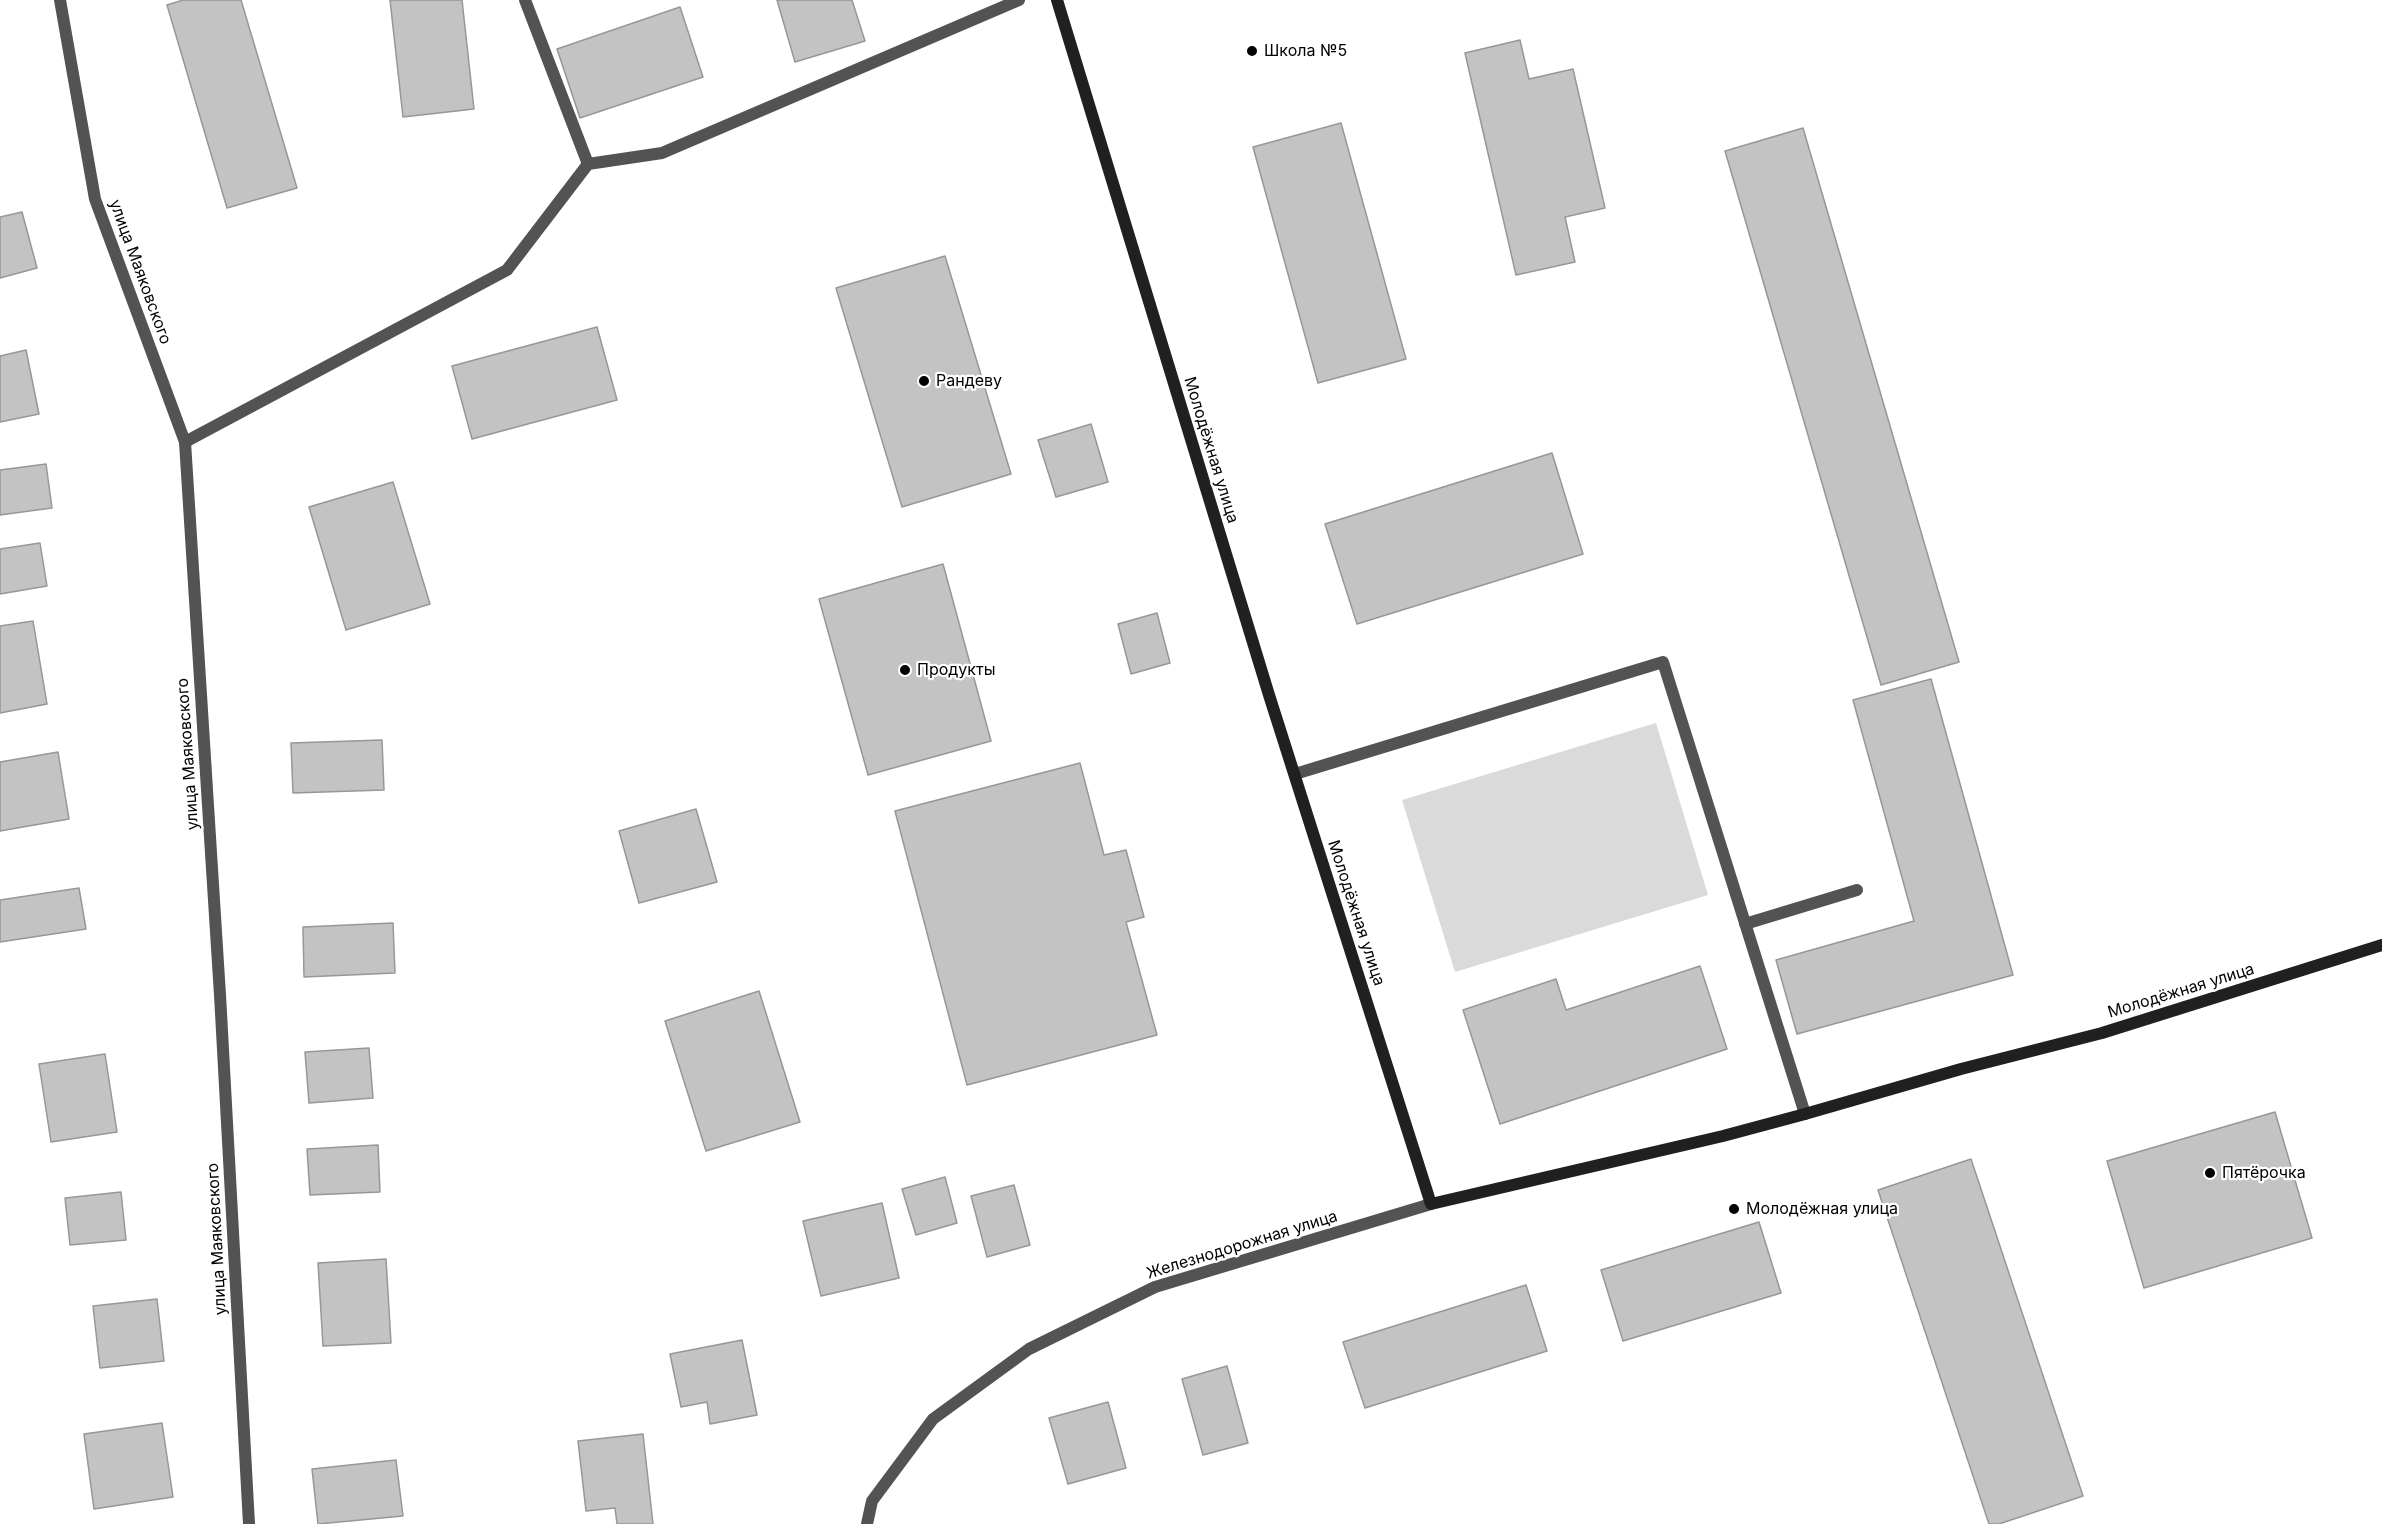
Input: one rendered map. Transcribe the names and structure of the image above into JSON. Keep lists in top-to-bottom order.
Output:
{
  "streets": {
    "street": ["улица Маяковского", "Молодёжная улица", "Железнодорожная улица"]
  },
  "crossings": [
    ["Молодёжная улица", "Железнодорожная улица"]
  ],
  "places": [
    "Школа №5",
    "Рандеву",
    "Продукты",
    "Пятёрочка",
    "Молодёжная улица"
  ]
}
